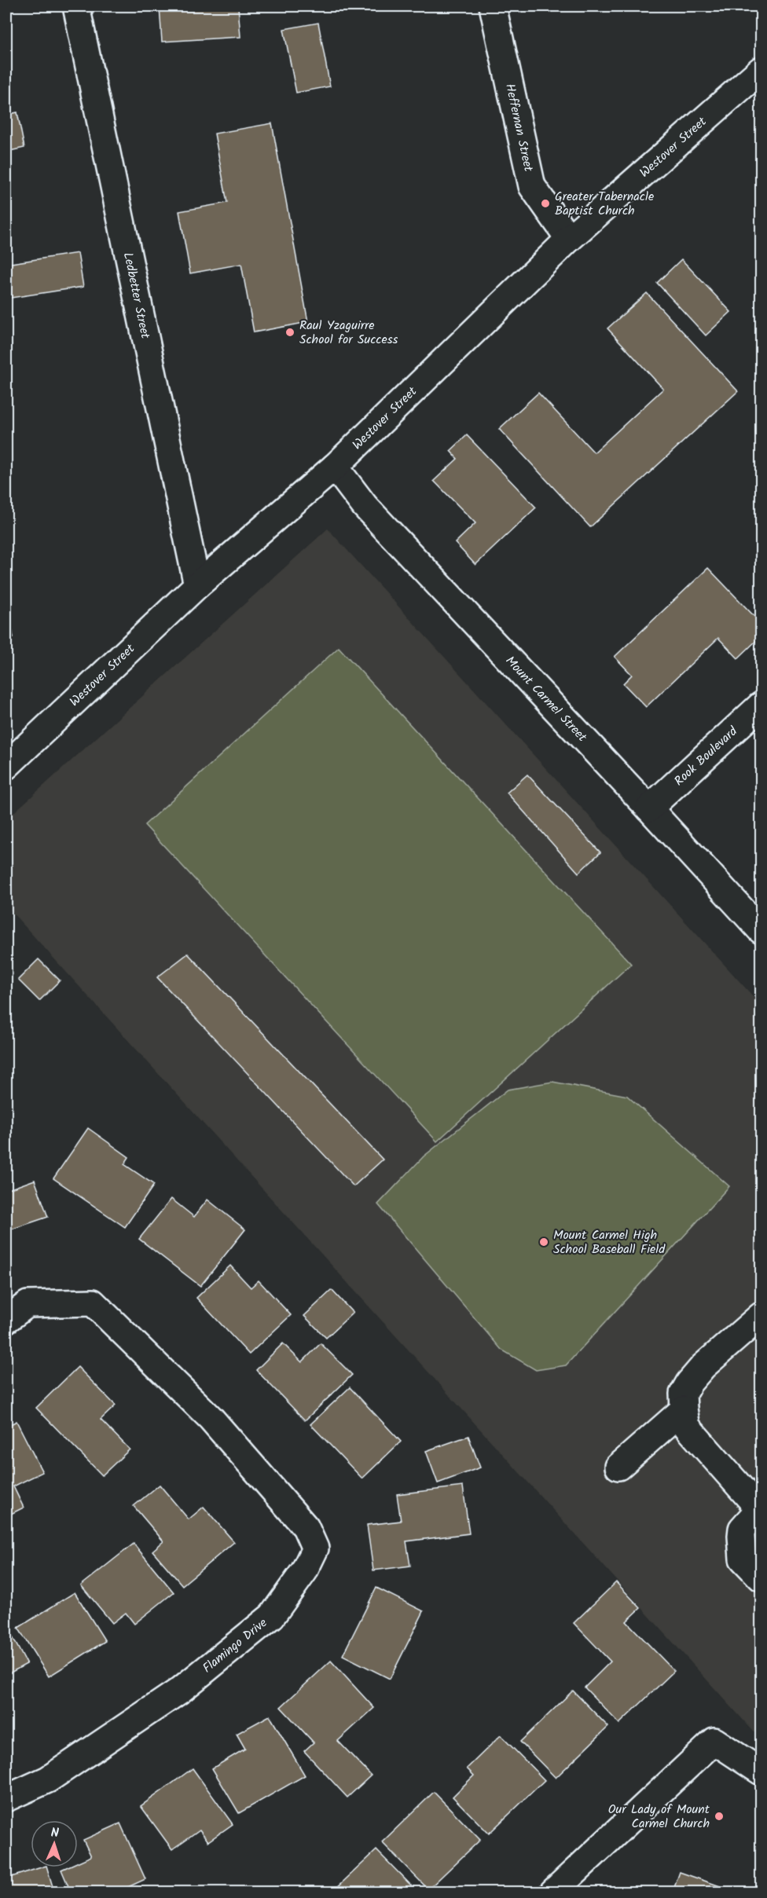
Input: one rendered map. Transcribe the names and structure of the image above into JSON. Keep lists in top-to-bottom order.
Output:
{
  "streets": {
    "street": [
      "Heffernan Street",
      "Westover Street",
      "Ledbetter Street",
      "Mount Carmel Street",
      "Rook Boulevard",
      "Flamingo Drive"
    ]
  },
  "crossings": [
    ["Heffernan Street", "Westover Street"],
    ["Westover Street", "Ledbetter Street"],
    ["Westover Street", "Mount Carmel Street"],
    ["Mount Carmel Street", "Rook Boulevard"]
  ],
  "places": [
    "Greater Tabernacle Baptist Church",
    "Raul Yzaguirre School for Success",
    "Mount Carmel High School Baseball Field",
    "Our Lady of Mount Carmel Church"
  ],
  "north": "top"
}
